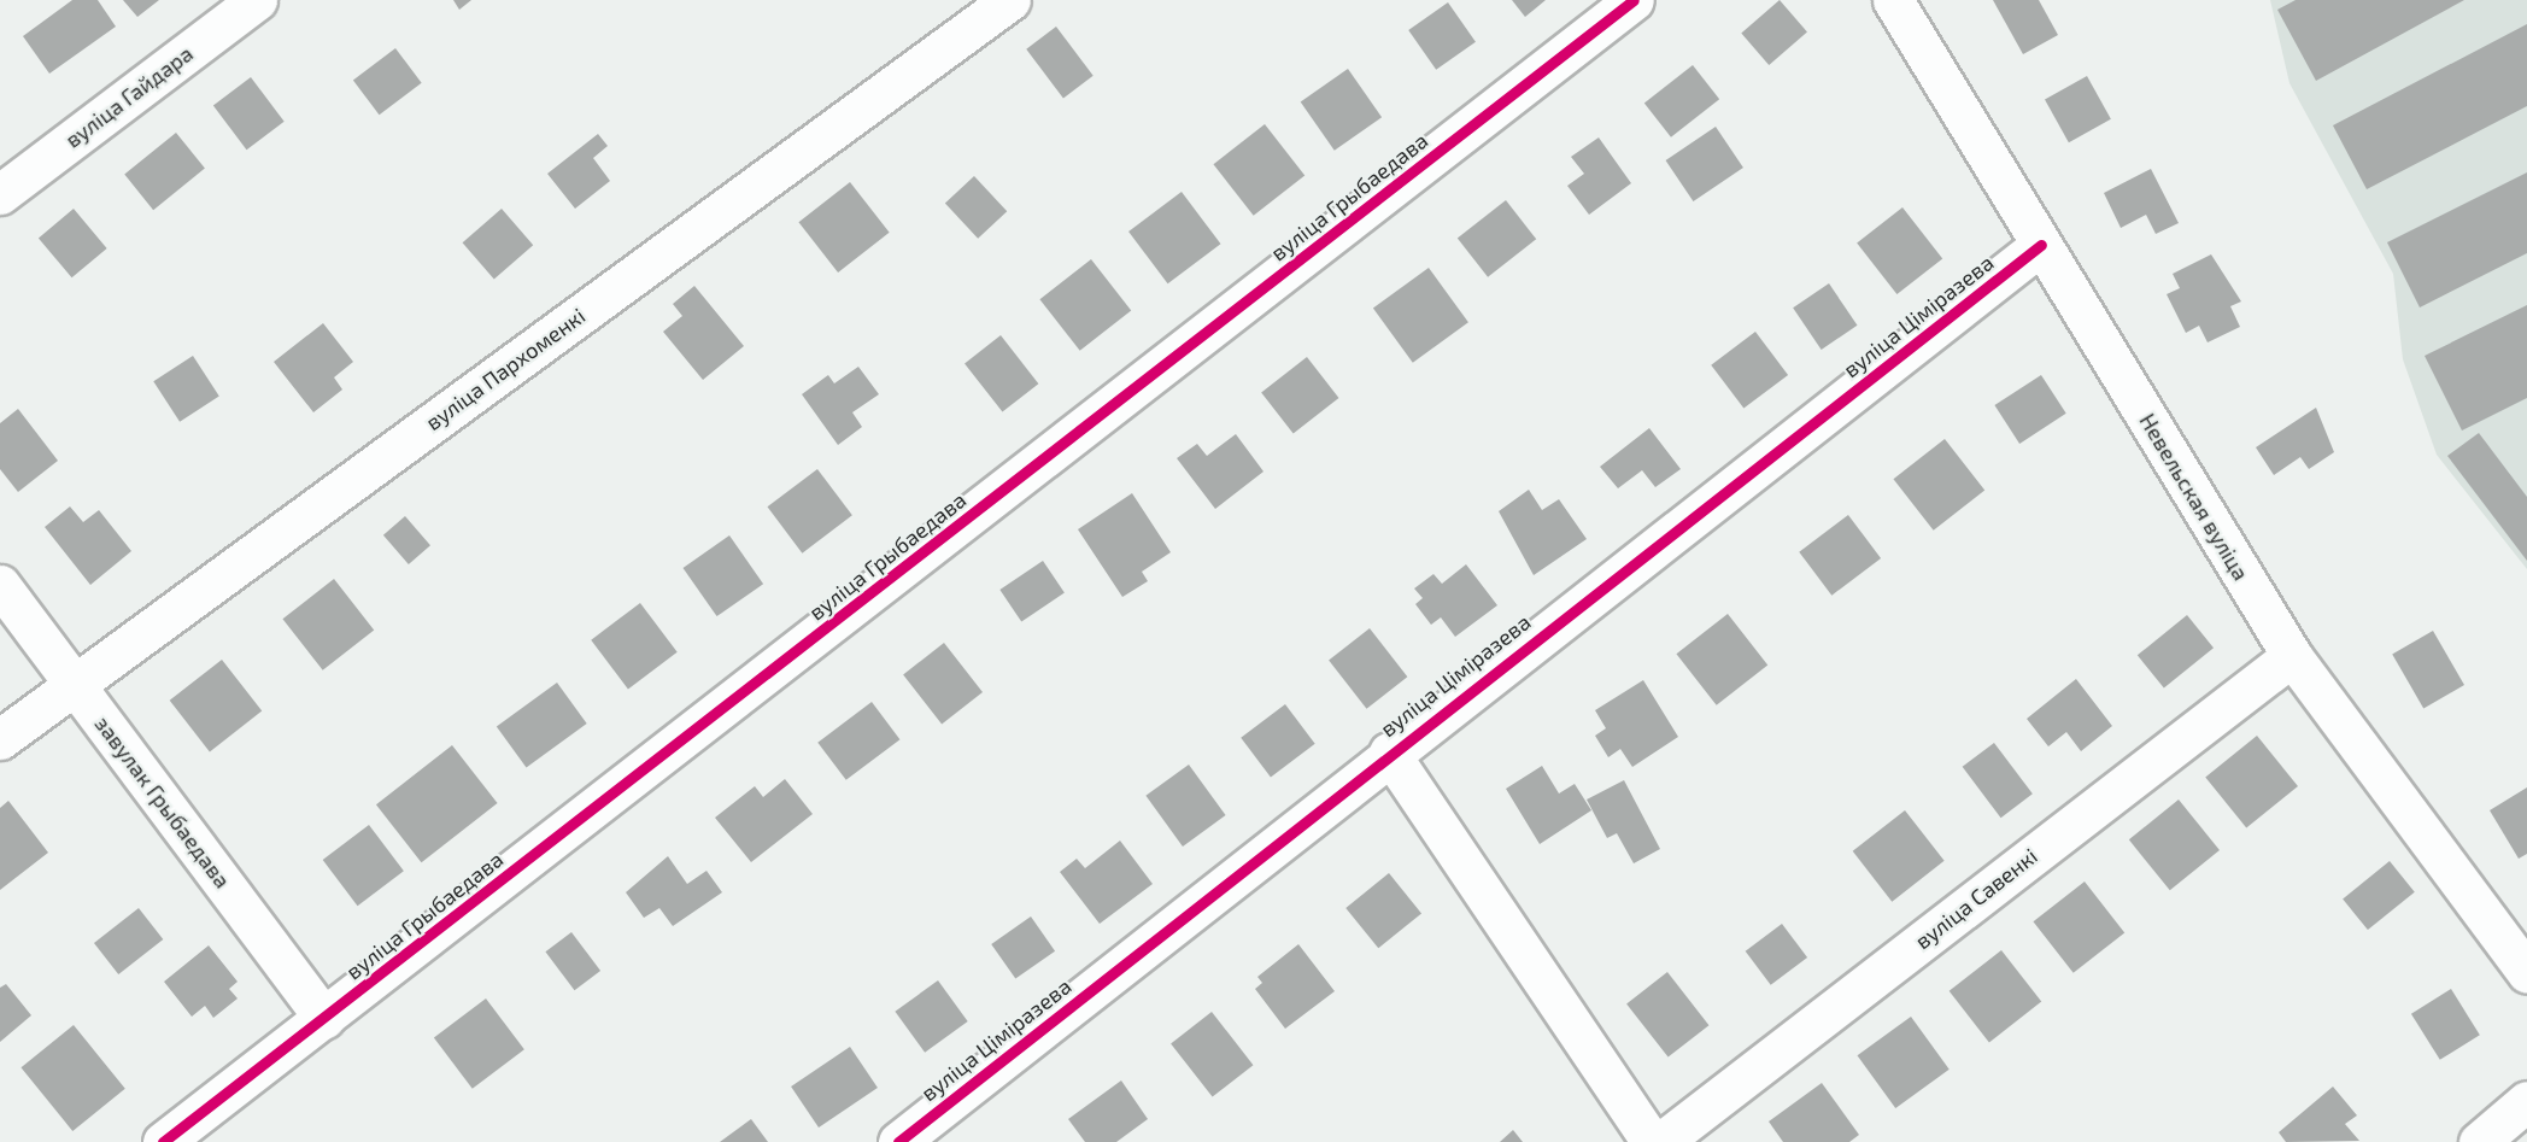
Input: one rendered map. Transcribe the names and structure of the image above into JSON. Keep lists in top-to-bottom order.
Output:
{
  "streets": {
    "street": [
      "вуліца Гайдара",
      "вуліца Грыбаедава",
      "вуліца Ціміразева",
      "вуліца Пархоменкі",
      "Невельская вуліца",
      "завулак Грыбаедава",
      "вуліца Савенкі"
    ]
  },
  "crossings": [
    ["вуліца Грыбаедава", "завулак Грыбаедава"],
    ["вуліца Ціміразева", "Невельская вуліца"],
    ["вуліца Пархоменкі", "завулак Грыбаедава"],
    ["Невельская вуліца", "вуліца Савенкі"]
  ]
}
